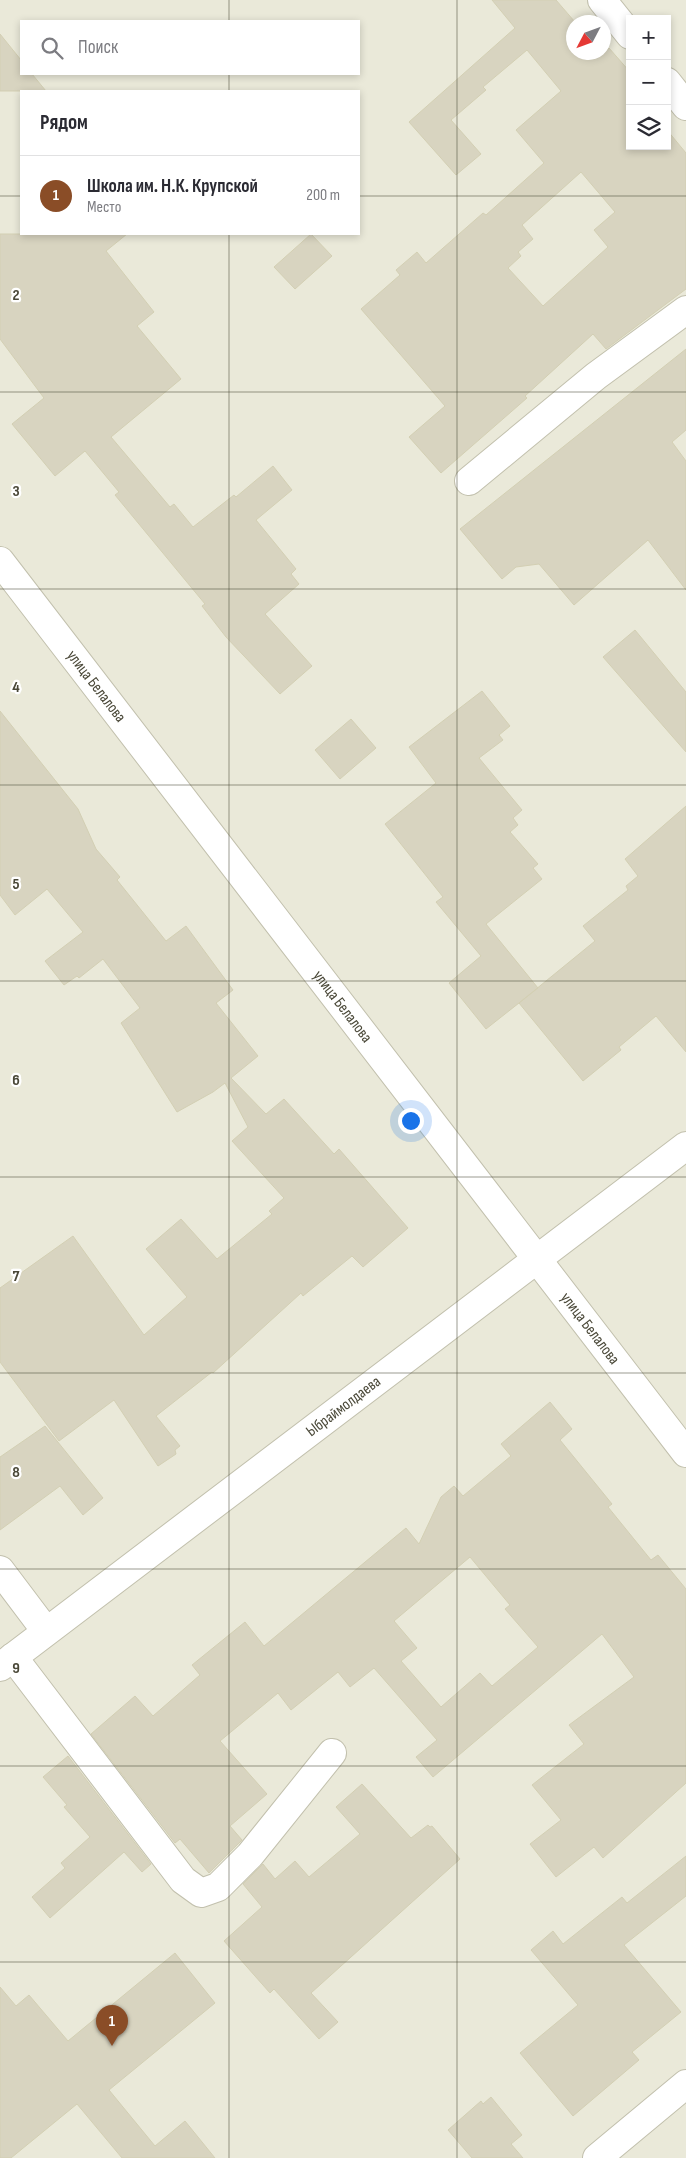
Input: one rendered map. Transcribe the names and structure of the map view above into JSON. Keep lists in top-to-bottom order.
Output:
{
  "streets": {
    "street": ["улица Белалова", "Ыбраймолдаева"]
  },
  "crossings": [
    ["улица Белалова", "Ыбраймолдаева"]
  ],
  "north": "bottom left",
  "page": {
    "map_buttons": ["+", "−"],
    "search": "Поиск",
    "heading": "Рядом",
    "list": [
      {
        "mark": "1",
        "name": "Школа им. Н.К. Крупской",
        "note": "Место",
        "value": "200 m"
      }
    ],
    "pins": "1"
  },
  "grid": {
    "rows": [
      "2",
      "3",
      "4",
      "5",
      "6",
      "7",
      "8",
      "9"
    ]
  }
}
